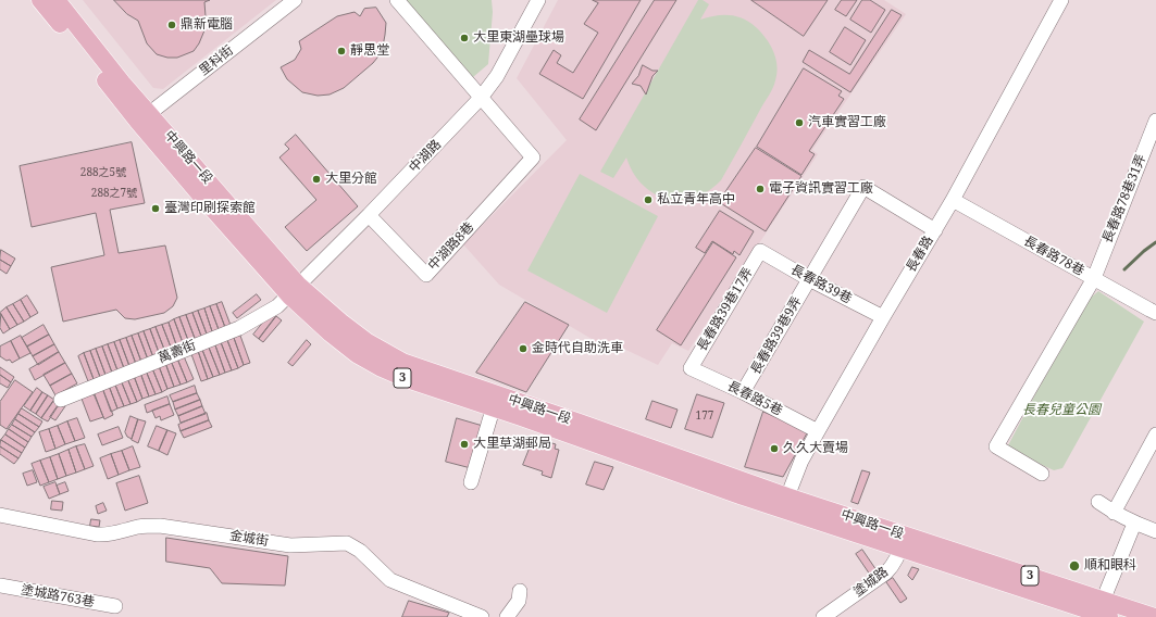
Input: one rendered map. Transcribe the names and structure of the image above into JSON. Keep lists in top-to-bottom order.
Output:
{
  "streets": {
    "main road": ["中興路一段", "3"],
    "street": [
      "里科街",
      "中湖路",
      "長春路78巷31弄",
      "中湖路8巷",
      "長春路",
      "長春路78巷",
      "長春路39巷",
      "長春路39巷17弄",
      "長春路39巷9弄",
      "萬壽街",
      "長春路5巷",
      "金城街",
      "塗城路",
      "塗城路763巷"
    ]
  },
  "crossings": [
    ["里科街", "中興路一段"],
    ["中湖路", "中興路一段"],
    ["中湖路", "中湖路8巷"],
    ["中湖路", "萬壽街"],
    ["中興路一段", "長春路"],
    ["中興路一段", "萬壽街"],
    ["中興路一段", "塗城路"],
    ["長春路78巷31弄", "長春路78巷"],
    ["長春路", "長春路78巷"],
    ["長春路", "長春路39巷"],
    ["長春路", "長春路39巷9弄"],
    ["長春路", "長春路5巷"],
    ["長春路39巷", "長春路39巷17弄"],
    ["長春路39巷", "長春路39巷9弄"],
    ["長春路39巷17弄", "長春路5巷"],
    ["長春路39巷9弄", "長春路5巷"]
  ],
  "parks": ["長春兒童公園"],
  "places": [
    "鼎新電腦",
    "大里東湖壘球場",
    "靜思堂",
    "汽車實習工廠",
    "大里分館",
    "電子資訊實習工廠",
    "私立青年高中",
    "臺灣印刷探索館",
    "金時代自助洗車",
    "大里草湖郵局",
    "久久大賣場",
    "順和眼科"
  ],
  "house_numbers": ["288之5號", "288之7號", "177"]
}
